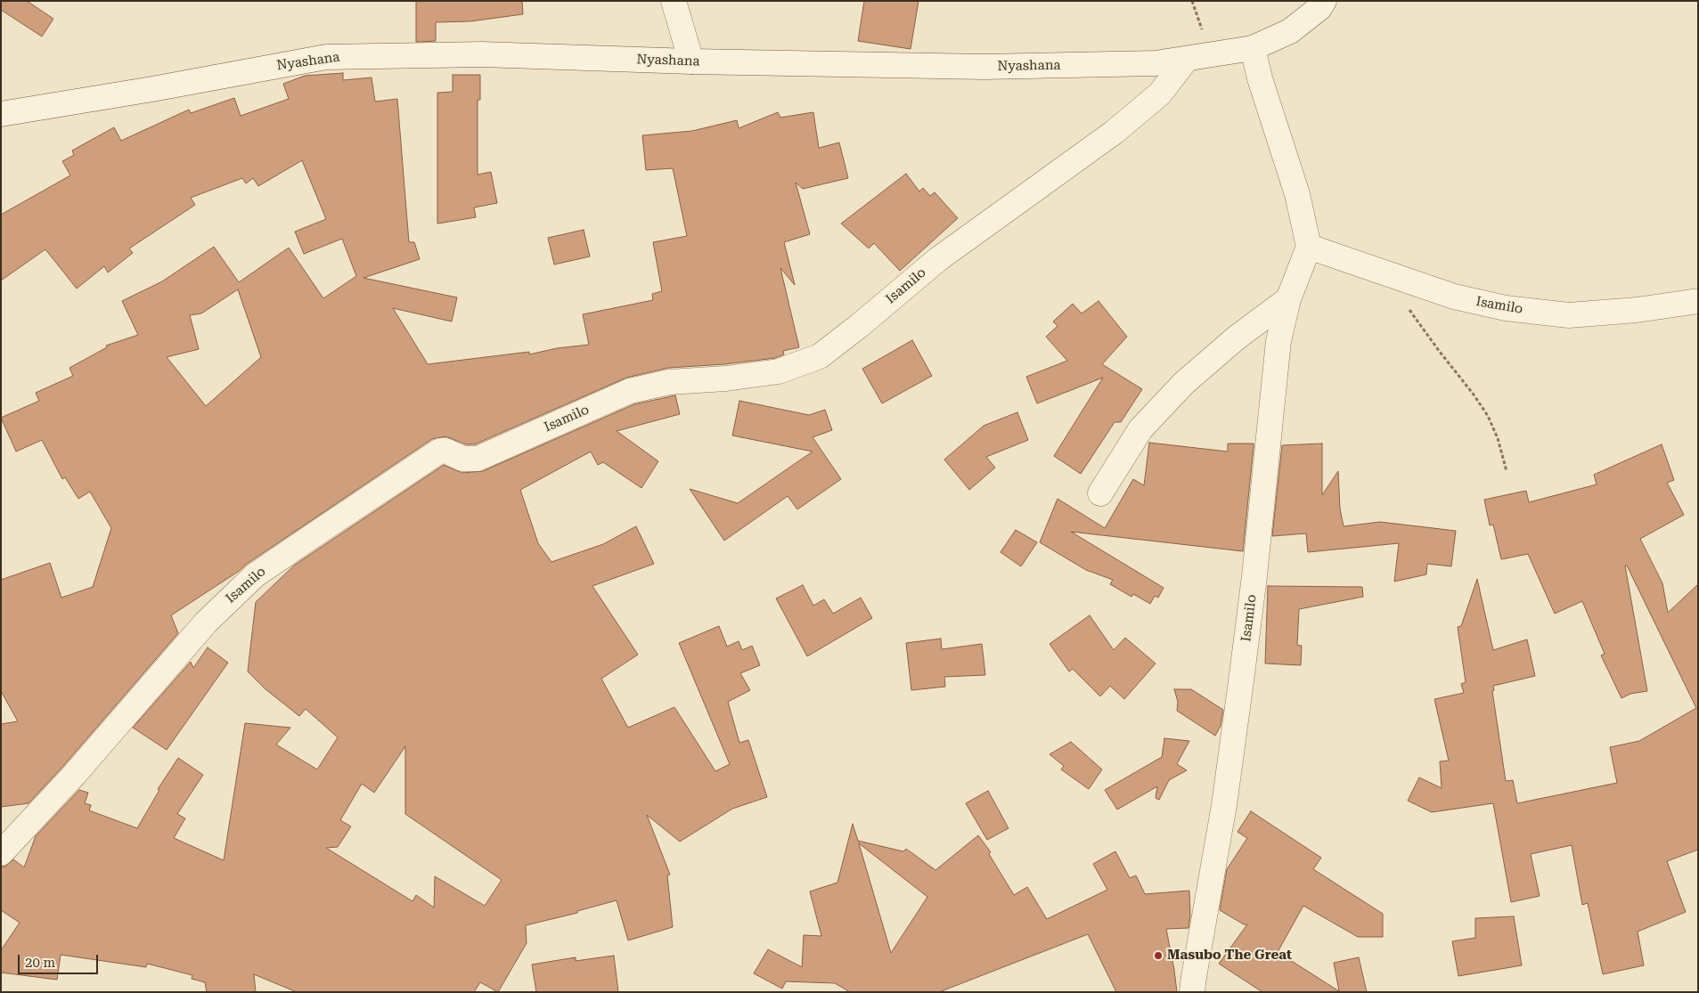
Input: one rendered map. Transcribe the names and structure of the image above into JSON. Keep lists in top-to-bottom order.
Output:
{
  "streets": {
    "street": ["Nyashana", "Isamilo"]
  },
  "crossings": [
    ["Nyashana", "Isamilo"]
  ],
  "places": ["Masubo The Great"],
  "scale_bar": "20 m"
}
